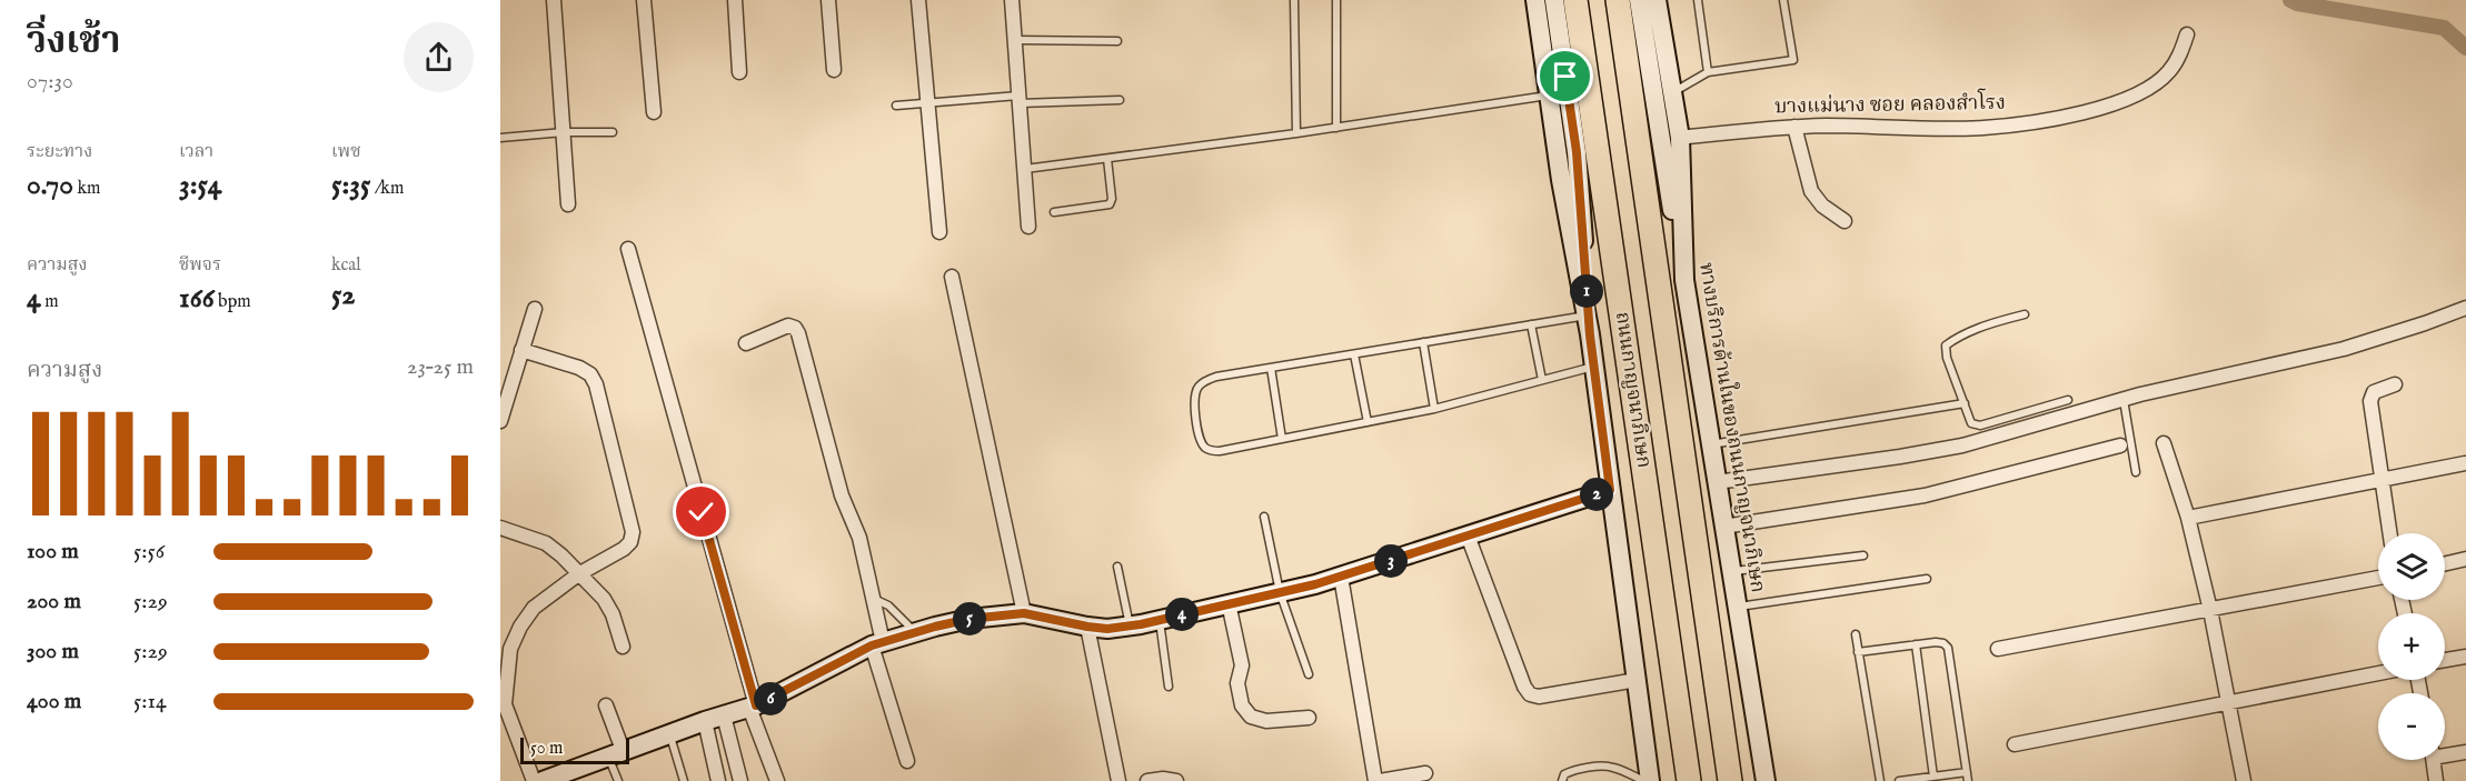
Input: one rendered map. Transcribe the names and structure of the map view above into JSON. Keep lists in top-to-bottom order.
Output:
{
  "streets": {
    "highway": ["ถนนกาญจนาภิเษก"],
    "main road": ["ทางบริการด้านในของถนนกาญจนาภิเษก"],
    "street": ["บางแม่นาง ซอย คลองสำโรง"]
  },
  "crossings": [
    ["บางแม่นาง ซอย คลองสำโรง", "ทางบริการด้านในของถนนกาญจนาภิเษก"]
  ],
  "scale_bar": "50 m",
  "page": {
    "heading": ["วิ่งเช้า", "07:30"],
    "stats": [
      ["ระยะทาง", "0.70 km"],
      ["เวลา", "3:54"],
      ["เพซ", "5:35 /km"],
      ["ความสูง", "4 m"],
      ["ชีพจร", "166 bpm"],
      ["kcal", "52"]
    ],
    "pins": [
      "1",
      "2",
      "3",
      "4",
      "5",
      "6"
    ],
    "chart": ["ความสูง", "23–25 m"],
    "list": [
      {
        "name": "100 m",
        "note": "5:56"
      },
      {
        "name": "200 m",
        "note": "5:29"
      },
      {
        "name": "300 m",
        "note": "5:29"
      },
      {
        "name": "400 m",
        "note": "5:14"
      }
    ],
    "map_buttons": ["+", "−"],
    "scale": "50 m"
  }
}
